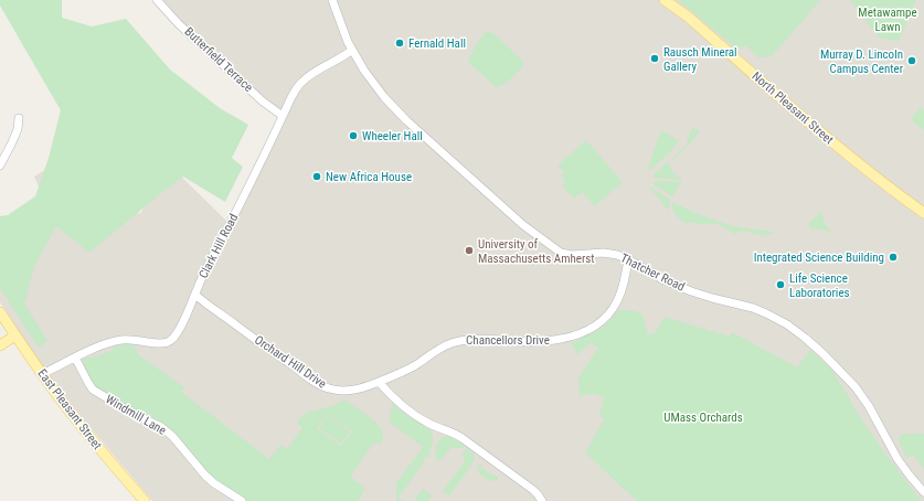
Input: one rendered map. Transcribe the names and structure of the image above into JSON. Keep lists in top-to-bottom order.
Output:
{
  "streets": {
    "main road": ["North Pleasant Street", "East Pleasant Street"],
    "street": [
      "Butterfield Terrace",
      "Clark Hill Road",
      "Thatcher Road",
      "Chancellors Drive",
      "Orchard Hill Drive",
      "Windmill Lane"
    ]
  },
  "crossings": [
    ["Butterfield Terrace", "Clark Hill Road"],
    ["Clark Hill Road", "Thatcher Road"],
    ["Clark Hill Road", "Orchard Hill Drive"],
    ["Clark Hill Road", "East Pleasant Street"],
    ["Clark Hill Road", "Windmill Lane"],
    ["Thatcher Road", "Chancellors Drive"],
    ["Chancellors Drive", "Orchard Hill Drive"]
  ],
  "parks": ["Metawampe Lawn", "UMass Orchards"],
  "places": [
    "Fernald Hall",
    "Rausch Mineral Gallery",
    "Murray D. Lincoln Campus Center",
    "Wheeler Hall",
    "New Africa House",
    "University of Massachusetts Amherst",
    "Integrated Science Building",
    "Life Science Laboratories"
  ]
}
